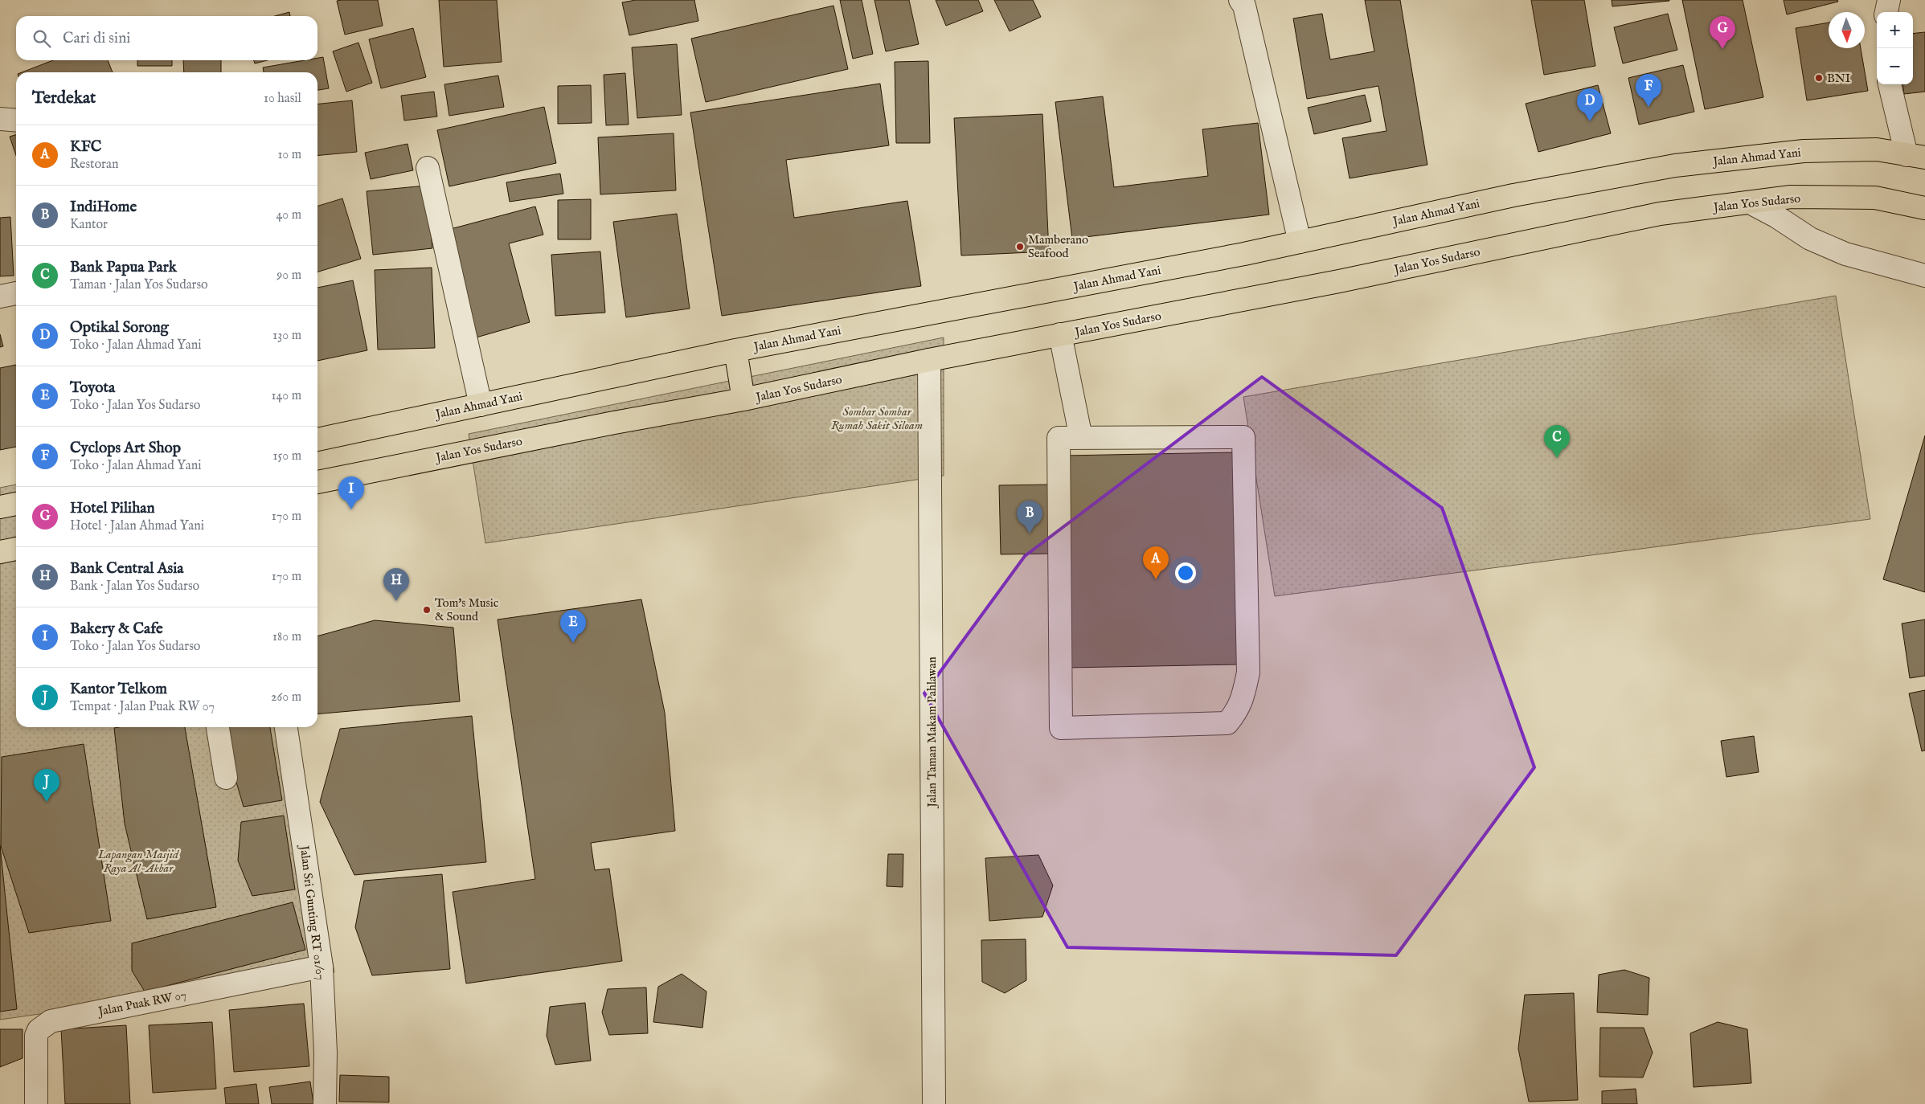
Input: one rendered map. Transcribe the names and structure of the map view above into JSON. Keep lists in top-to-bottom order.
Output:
{
  "streets": {
    "highway": ["Jalan Ahmad Yani", "Jalan Yos Sudarso"],
    "street": ["Jalan Taman Makam Pahlawan", "Jalan Sri Gunting RT 01/07", "Jalan Puak RW 07"]
  },
  "crossings": [
    ["Jalan Yos Sudarso", "Jalan Taman Makam Pahlawan"],
    ["Jalan Sri Gunting RT 01/07", "Jalan Puak RW 07"]
  ],
  "parks": ["Sombar Sombar Rumah Sakit Siloam", "Lapangan Masjid Raya Al-Akbar"],
  "places": ["BNI", "Mamberano Seafood", "Tom's Music & Sound"],
  "north": "bottom",
  "page": {
    "map_buttons": ["+", "−"],
    "pins": [
      "G",
      "F",
      "D",
      "C",
      "I",
      "B",
      "A",
      "H",
      "E",
      "J"
    ],
    "search": "Cari di sini",
    "heading": ["Terdekat", "10 hasil"],
    "list": [
      {
        "mark": "A",
        "name": "KFC",
        "note": "Restoran",
        "value": "10 m"
      },
      {
        "mark": "B",
        "name": "IndiHome",
        "note": "Kantor",
        "value": "40 m"
      },
      {
        "mark": "C",
        "name": "Bank Papua Park",
        "note": "Taman · Jalan Yos Sudarso",
        "value": "90 m"
      },
      {
        "mark": "D",
        "name": "Optikal Sorong",
        "note": "Toko · Jalan Ahmad Yani",
        "value": "130 m"
      },
      {
        "mark": "E",
        "name": "Toyota",
        "note": "Toko · Jalan Yos Sudarso",
        "value": "140 m"
      },
      {
        "mark": "F",
        "name": "Cyclops Art Shop",
        "note": "Toko · Jalan Ahmad Yani",
        "value": "150 m"
      },
      {
        "mark": "G",
        "name": "Hotel Pilihan",
        "note": "Hotel · Jalan Ahmad Yani",
        "value": "170 m"
      },
      {
        "mark": "H",
        "name": "Bank Central Asia",
        "note": "Bank · Jalan Yos Sudarso",
        "value": "170 m"
      },
      {
        "mark": "I",
        "name": "Bakery & Cafe",
        "note": "Toko · Jalan Yos Sudarso",
        "value": "180 m"
      },
      {
        "mark": "J",
        "name": "Kantor Telkom",
        "note": "Tempat · Jalan Puak RW 07",
        "value": "260 m"
      }
    ]
  }
}
